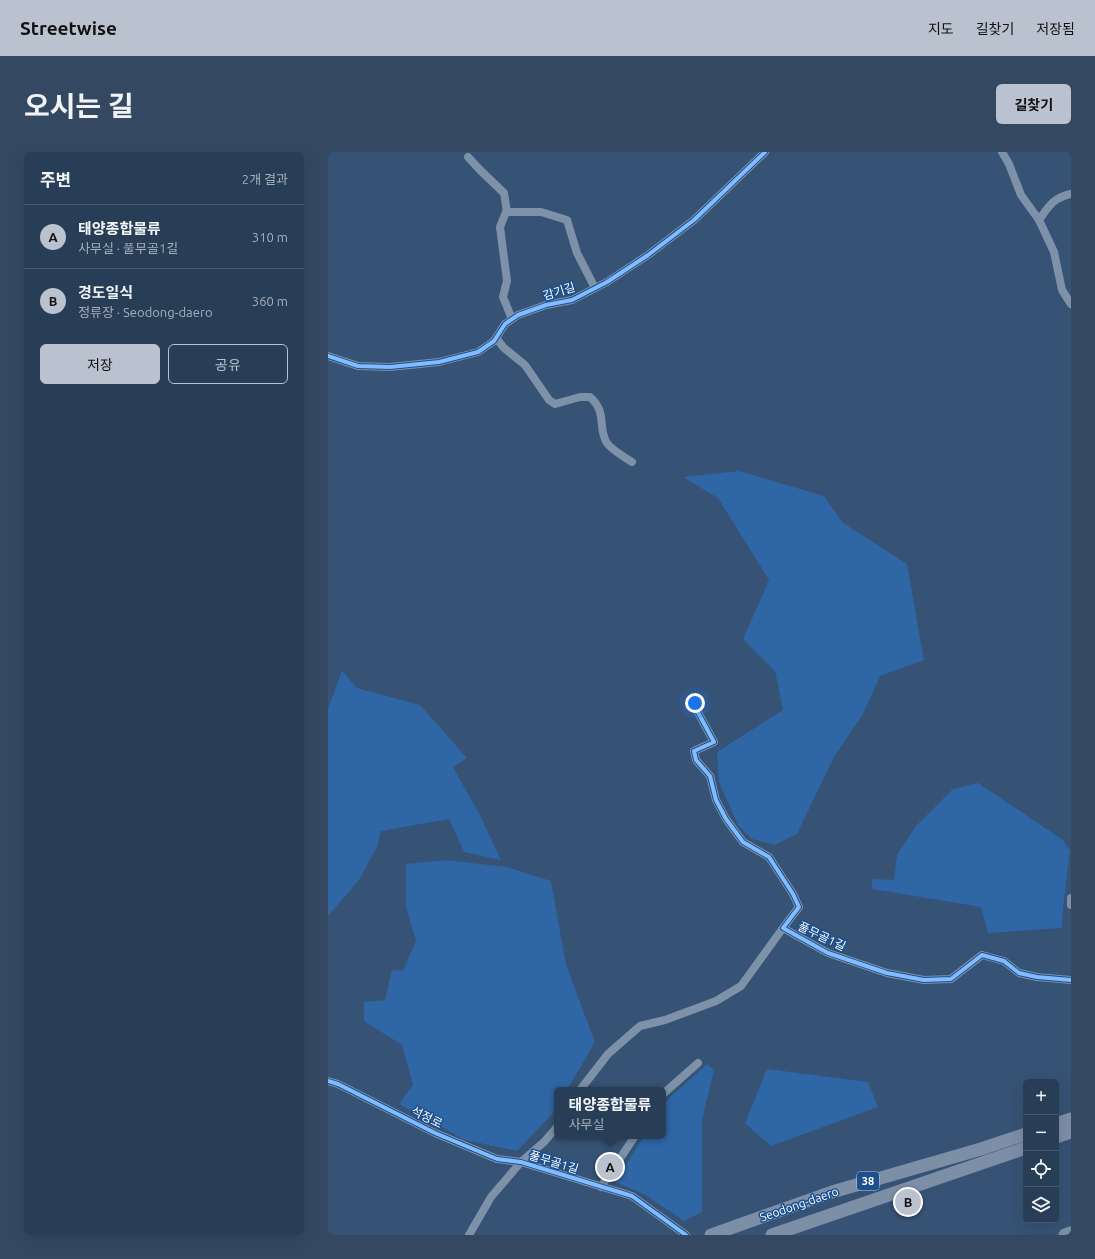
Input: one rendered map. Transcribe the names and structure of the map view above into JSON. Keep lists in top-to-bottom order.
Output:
{
  "streets": {
    "main road": ["38", "Seodong-daero"],
    "street": ["감기길", "풀무골1길", "석정로"]
  },
  "crossings": [
    ["풀무골1길", "석정로"]
  ],
  "page": {
    "header": "Streetwise",
    "nav": ["지도", "길찾기", "저장됨"],
    "title": "오시는 길",
    "buttons": [
      "길찾기",
      ["저장", "공유"]
    ],
    "heading": ["주변", "2개 결과"],
    "list": [
      {
        "mark": "A",
        "name": "태양종합물류",
        "note": "사무실 · 풀무골1길",
        "value": "310 m"
      },
      {
        "mark": "B",
        "name": "경도일식",
        "note": "정류장 · Seodong-daero",
        "value": "360 m"
      }
    ],
    "map_buttons": ["+", "−"],
    "popup": ["태양종합물류", "사무실"],
    "pins": ["A", "B"]
  }
}
